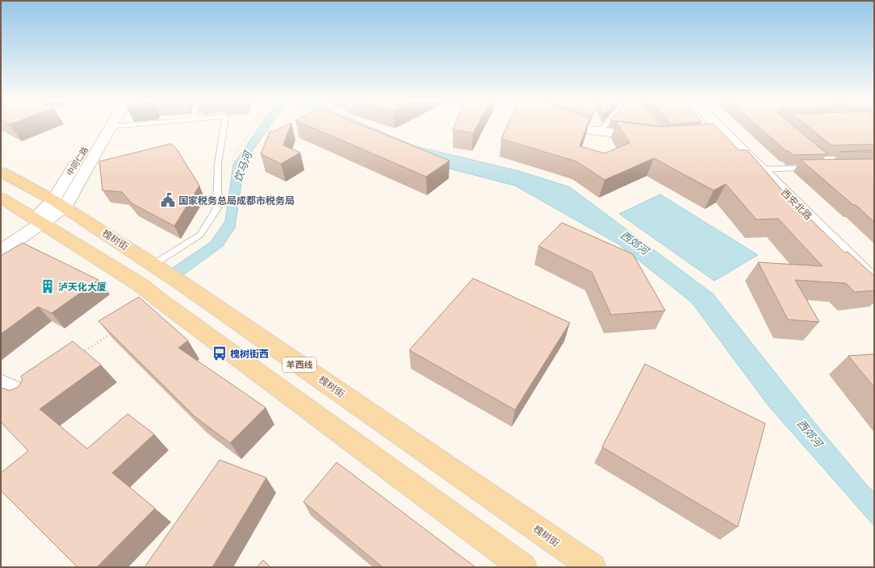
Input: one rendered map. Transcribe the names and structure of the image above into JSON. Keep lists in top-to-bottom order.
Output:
{
  "streets": {
    "main road": ["槐树街", "羊西线"],
    "street": ["中同仁路", "西安北路"]
  },
  "crossings": [
    ["中同仁路", "槐树街"]
  ],
  "water": ["饮马河", "西郊河"],
  "places": {
    "public building": ["国家税务总局成都市税务局"],
    "building": ["泸天化大厦"],
    "bus stop": ["槐树街西"]
  }
}
